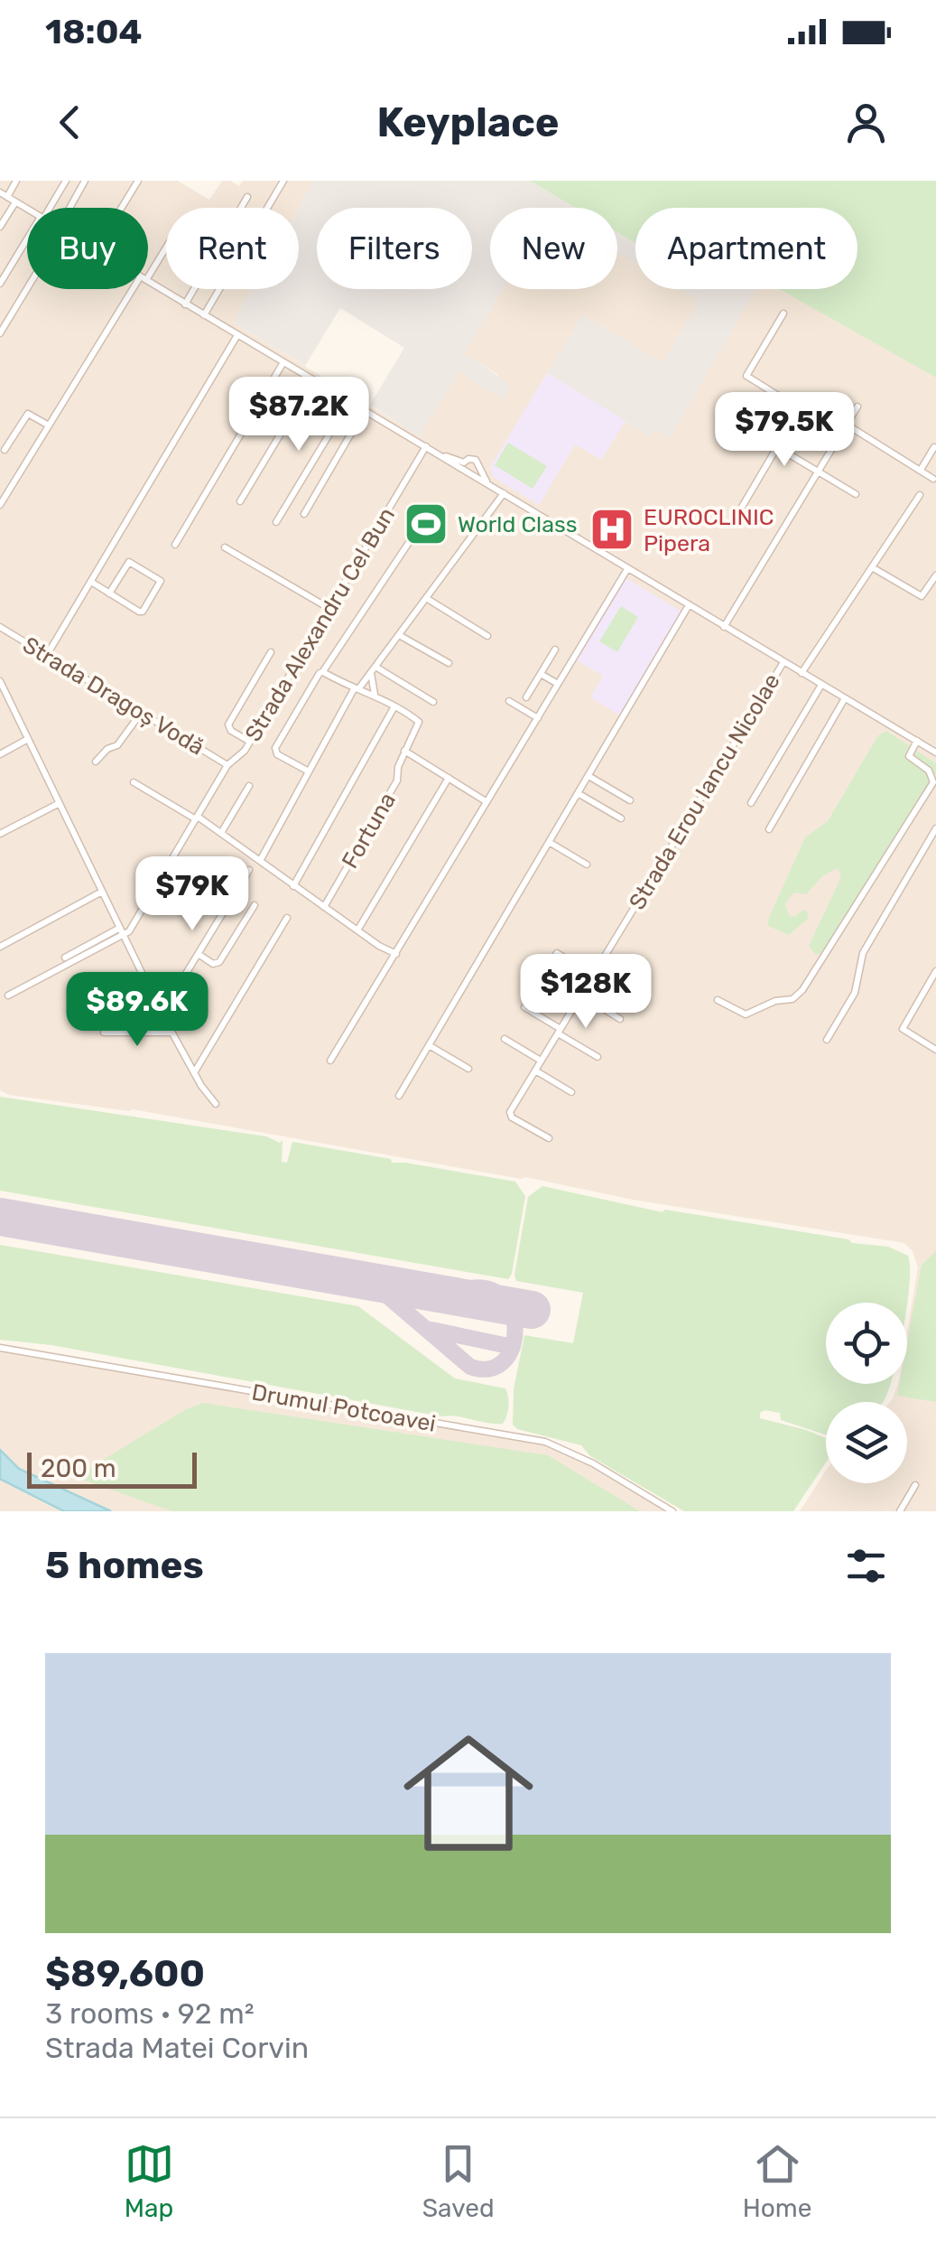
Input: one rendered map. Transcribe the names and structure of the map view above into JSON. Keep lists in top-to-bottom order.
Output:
{
  "streets": {
    "street": [
      "Strada Alexandru Cel Bun",
      "Strada Dragoș Vodă",
      "Strada Erou Iancu Nicolae",
      "Fortuna",
      "Drumul Potcoavei"
    ]
  },
  "crossings": [
    ["Strada Alexandru Cel Bun", "Strada Dragoș Vodă"],
    ["Strada Alexandru Cel Bun", "Strada Erou Iancu Nicolae"]
  ],
  "places": {
    "sports": ["World Class"],
    "hospital": ["EUROCLINIC Pipera"]
  },
  "scale_bar": "200 m",
  "page": {
    "status": "18:04",
    "header": "Keyplace",
    "chip": [
      "Buy",
      "Rent",
      "Filters",
      "New",
      "Apartment"
    ],
    "price": [
      "$87.2K",
      "$79.5K",
      "$79K",
      "$128K",
      "$89.6K"
    ],
    "scale": "200 m",
    "heading": "5 homes",
    "list": [
      {
        "name": "$89,600",
        "note": "3 rooms · 92 m² · Strada Matei Corvin"
      }
    ],
    "tabs": ["Map", "Saved", "Home"]
  }
}
